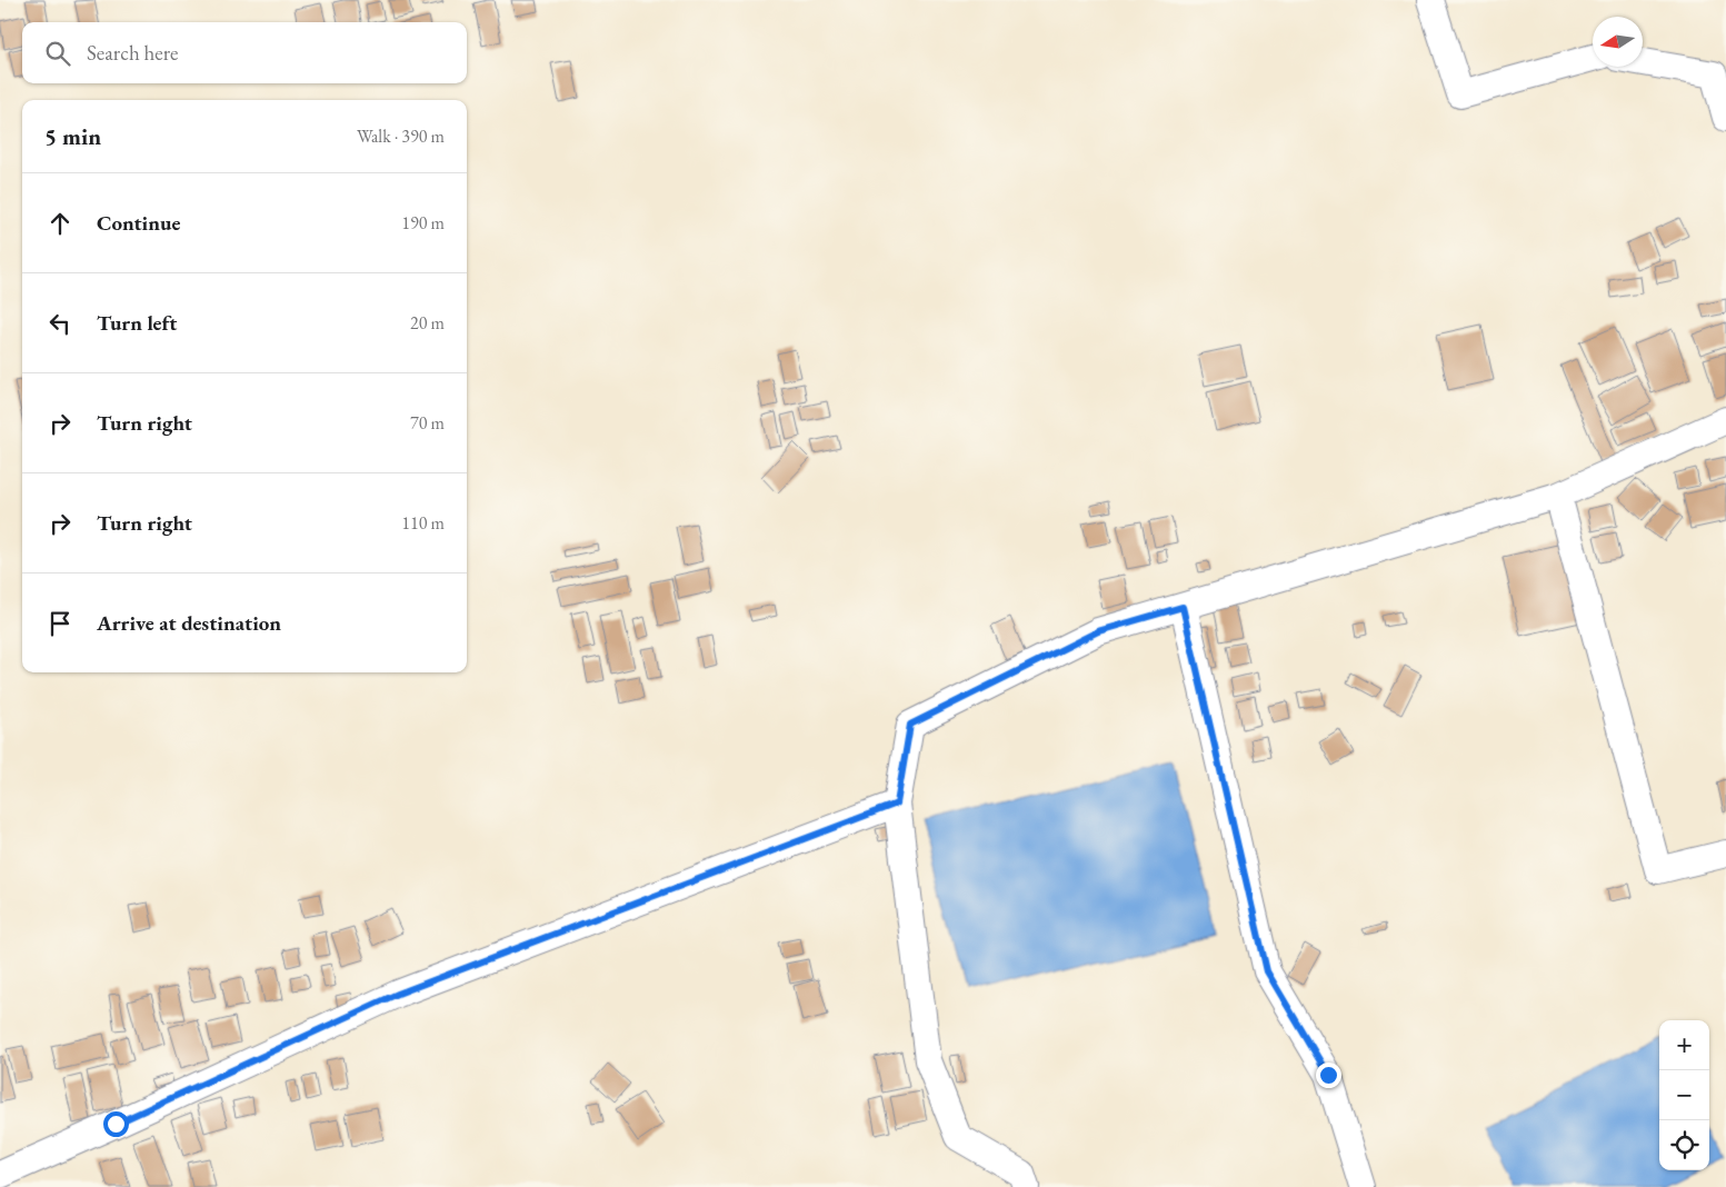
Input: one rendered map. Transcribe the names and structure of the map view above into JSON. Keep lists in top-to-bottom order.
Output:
{
  "north": "left",
  "page": {
    "search": "Search here",
    "heading": ["5 min", "Walk · 390 m"],
    "list": [
      ["Continue", "190 m"],
      ["Turn left", "20 m"],
      ["Turn right", "70 m"],
      ["Turn right", "110 m"],
      "Arrive at destination"
    ],
    "map_buttons": ["+", "−"]
  }
}
